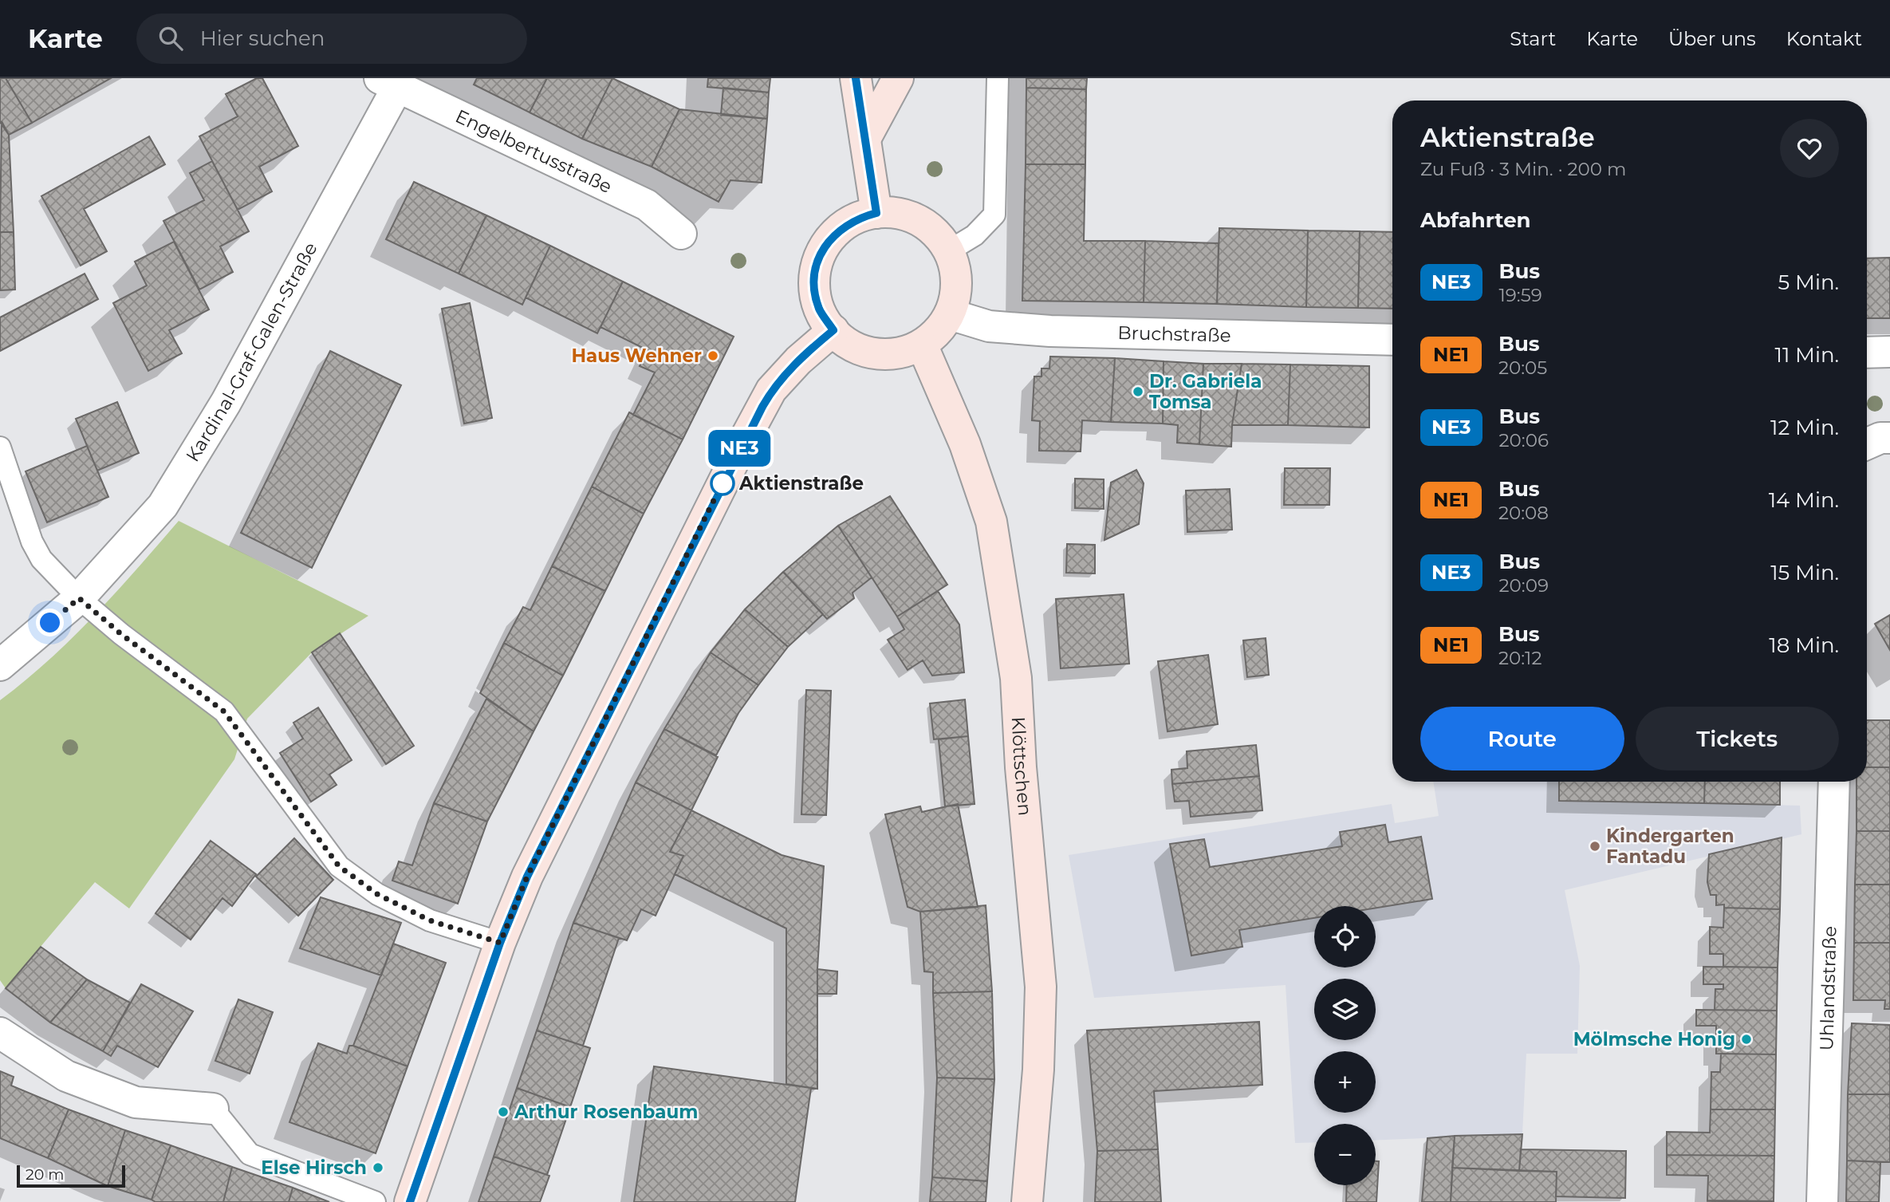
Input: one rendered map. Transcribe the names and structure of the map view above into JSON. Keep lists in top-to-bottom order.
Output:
{
  "streets": {
    "main road": ["Klöttschen"],
    "street": [
      "Engelbertusstraße",
      "Bruchstraße",
      "Kardinal-Graf-Galen-Straße",
      "Uhlandstraße"
    ]
  },
  "crossings": [
    ["Engelbertusstraße", "Kardinal-Graf-Galen-Straße"],
    ["Bruchstraße", "Klöttschen"]
  ],
  "places": [
    "Haus Wehner",
    "Dr. Gabriela Tomsa",
    "Aktienstraße",
    "Kindergarten Fantadu",
    "Mölmsche Honig",
    "Arthur Rosenbaum",
    "Else Hirsch"
  ],
  "lines": ["bus line NE3"],
  "scale_bar": "20 m",
  "page": {
    "header": "Karte",
    "search": "Hier suchen",
    "nav": [
      "Start",
      "Karte",
      "Über uns",
      "Kontakt"
    ],
    "on_map": "NE3",
    "heading": [
      ["Aktienstraße", "Zu Fuß · 3 Min. · 200 m"],
      "Abfahrten"
    ],
    "list": [
      {
        "mark": "NE3",
        "name": "Bus",
        "note": "19:59",
        "value": "5 Min."
      },
      {
        "mark": "NE1",
        "name": "Bus",
        "note": "20:05",
        "value": "11 Min."
      },
      {
        "mark": "NE3",
        "name": "Bus",
        "note": "20:06",
        "value": "12 Min."
      },
      {
        "mark": "NE1",
        "name": "Bus",
        "note": "20:08",
        "value": "14 Min."
      },
      {
        "mark": "NE3",
        "name": "Bus",
        "note": "20:09",
        "value": "15 Min."
      },
      {
        "mark": "NE1",
        "name": "Bus",
        "note": "20:12",
        "value": "18 Min."
      }
    ],
    "buttons": ["Route", "Tickets"],
    "map_buttons": ["+", "−"],
    "scale": "20 m"
  }
}
